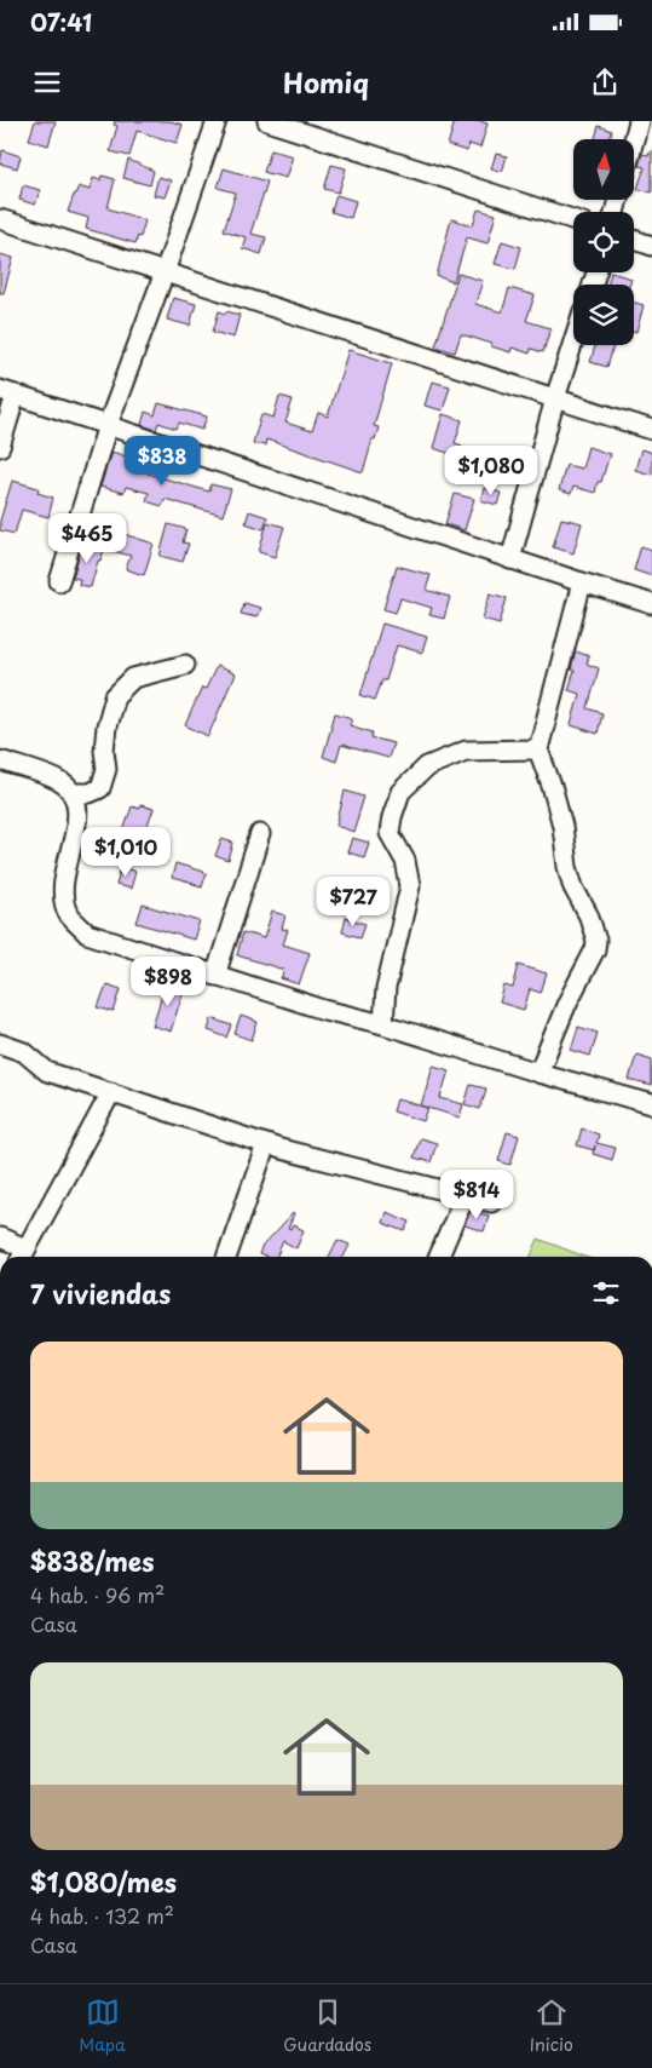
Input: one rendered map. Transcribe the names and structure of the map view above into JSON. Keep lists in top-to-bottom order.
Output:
{
  "north": "top",
  "page": {
    "status": "07:41",
    "header": "Homiq",
    "price": [
      "$838",
      "$1,080",
      "$465",
      "$1,010",
      "$727",
      "$898",
      "$814"
    ],
    "heading": "7 viviendas",
    "list": [
      {
        "name": "$838/mes",
        "note": "4 hab. · 96 m² · Casa"
      },
      {
        "name": "$1,080/mes",
        "note": "4 hab. · 132 m² · Casa"
      }
    ],
    "tabs": ["Mapa", "Guardados", "Inicio"]
  }
}
